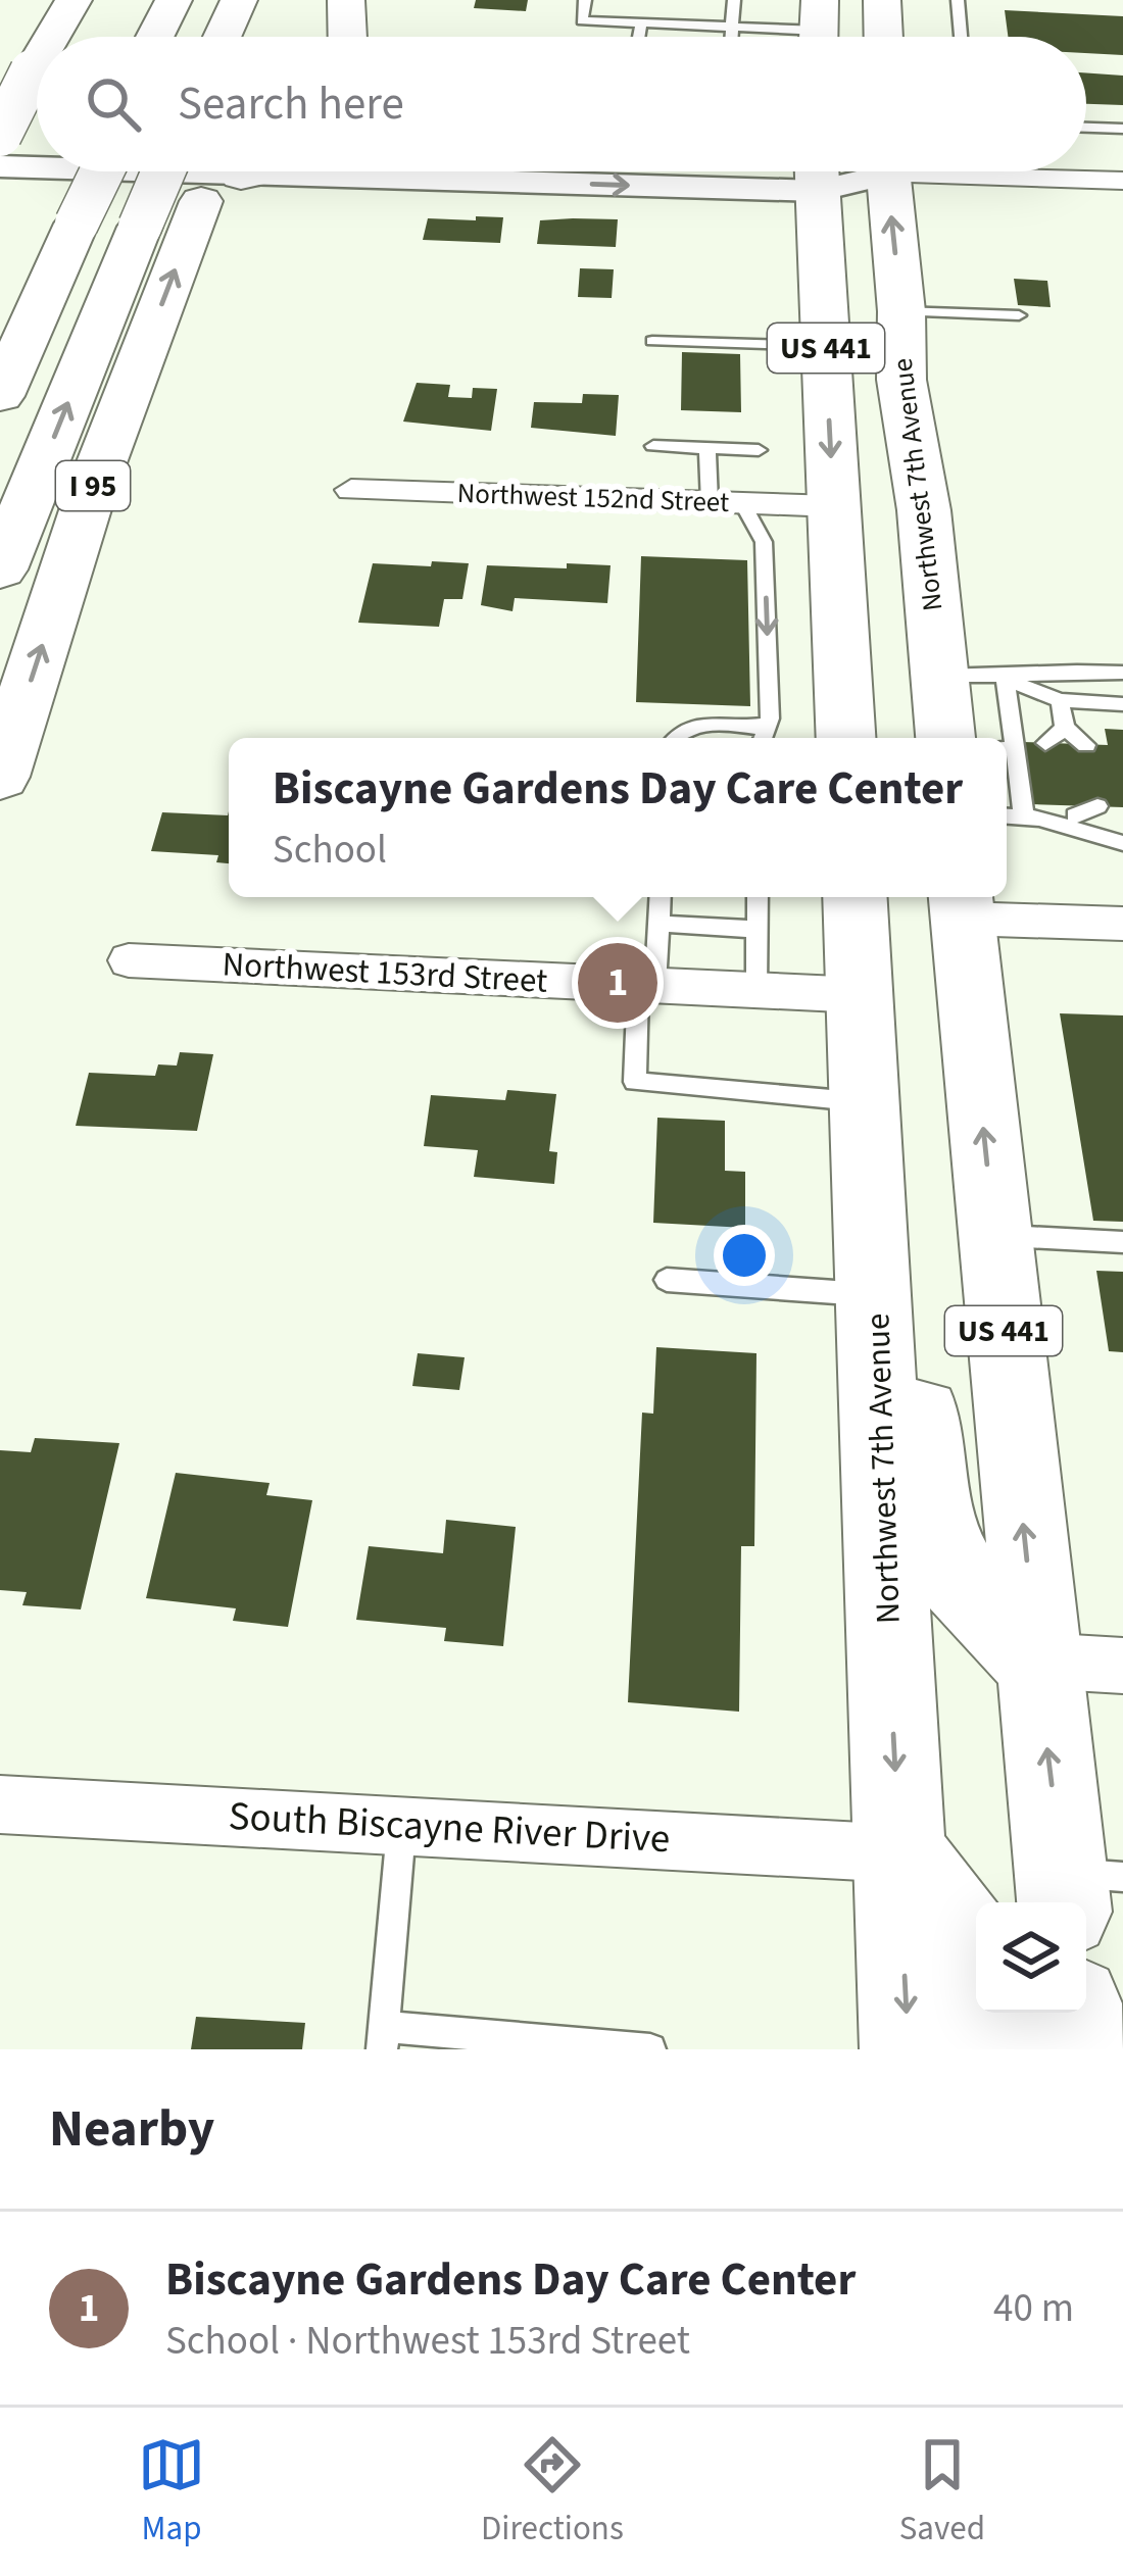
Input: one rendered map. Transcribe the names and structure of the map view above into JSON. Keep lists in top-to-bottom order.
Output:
{
  "streets": {
    "main road": ["US 441", "Northwest 7th Avenue", "I 95"],
    "street": ["Northwest 152nd Street", "Northwest 153rd Street", "South Biscayne River Drive"]
  },
  "crossings": [
    ["US 441", "Northwest 152nd Street"],
    ["Northwest 7th Avenue", "Northwest 153rd Street"],
    ["Northwest 7th Avenue", "South Biscayne River Drive"]
  ],
  "page": {
    "search": "Search here",
    "popup": ["Biscayne Gardens Day Care Center", "School"],
    "pins": "1",
    "heading": "Nearby",
    "list": [
      {
        "mark": "1",
        "name": "Biscayne Gardens Day Care Center",
        "note": "School · Northwest 153rd Street",
        "value": "40 m"
      }
    ],
    "nav": ["Map", "Directions", "Saved"]
  }
}
